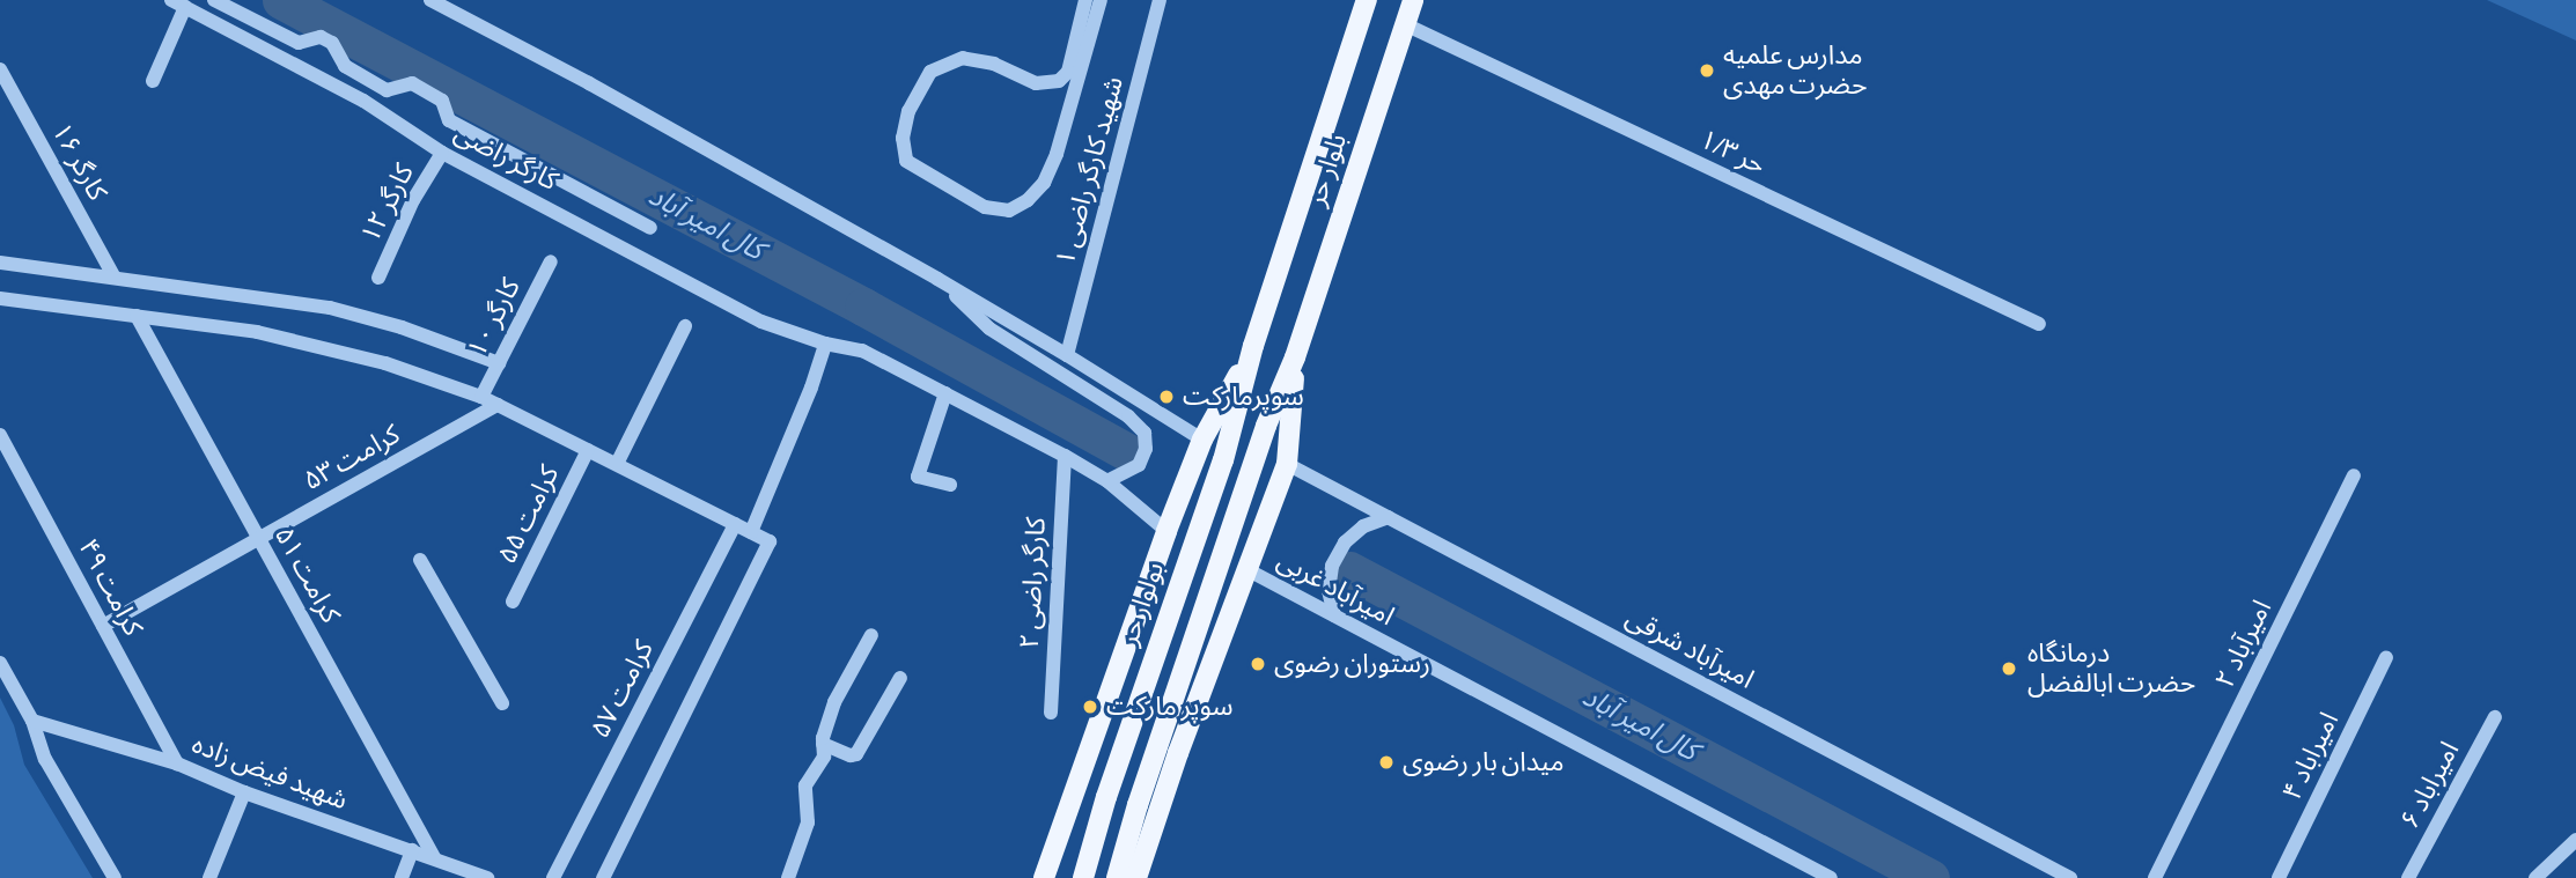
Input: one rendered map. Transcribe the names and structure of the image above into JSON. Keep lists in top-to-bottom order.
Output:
{
  "streets": {
    "main road": ["بلوار حر", "بولوار حر"],
    "street": [
      "حر ۱/۳",
      "کارگر راضی",
      "کارگر ۱۶",
      "شهید کارگر راضی ۱",
      "کارگر ۱۲",
      "کارگر ۱۰",
      "کرامت ۵۳",
      "کرامت ۵۵",
      "کرامت ۵۱",
      "کارگر راضی ۲",
      "کرامت ۴۹",
      "امیرآباد غربی",
      "امیرآباد ۲",
      "امیرآباد شرقی",
      "کرامت ۵۷",
      "امیراباد ۴",
      "شهید فیض زاده",
      "امیراباد ۶"
    ]
  },
  "crossings": [
    ["حر ۱/۳", "بلوار حر"],
    ["کارگر راضی", "کارگر ۱۲"],
    ["کارگر راضی", "کارگر راضی ۲"],
    ["بلوار حر", "بولوار حر"],
    ["کرامت ۵۳", "کرامت ۵۱"],
    ["کرامت ۵۳", "کرامت ۴۹"],
    ["کرامت ۵۱", "شهید فیض زاده"],
    ["کرامت ۴۹", "شهید فیض زاده"]
  ],
  "water": ["کال امیر آباد"],
  "places": [
    "مدارس علمیه حضرت مهدی",
    "سوپرمارکت",
    "رستوران رضوی",
    "درمانگاه حضرت ابالفضل",
    "سوپر مارکت",
    "میدان بار رضوی"
  ]
}
